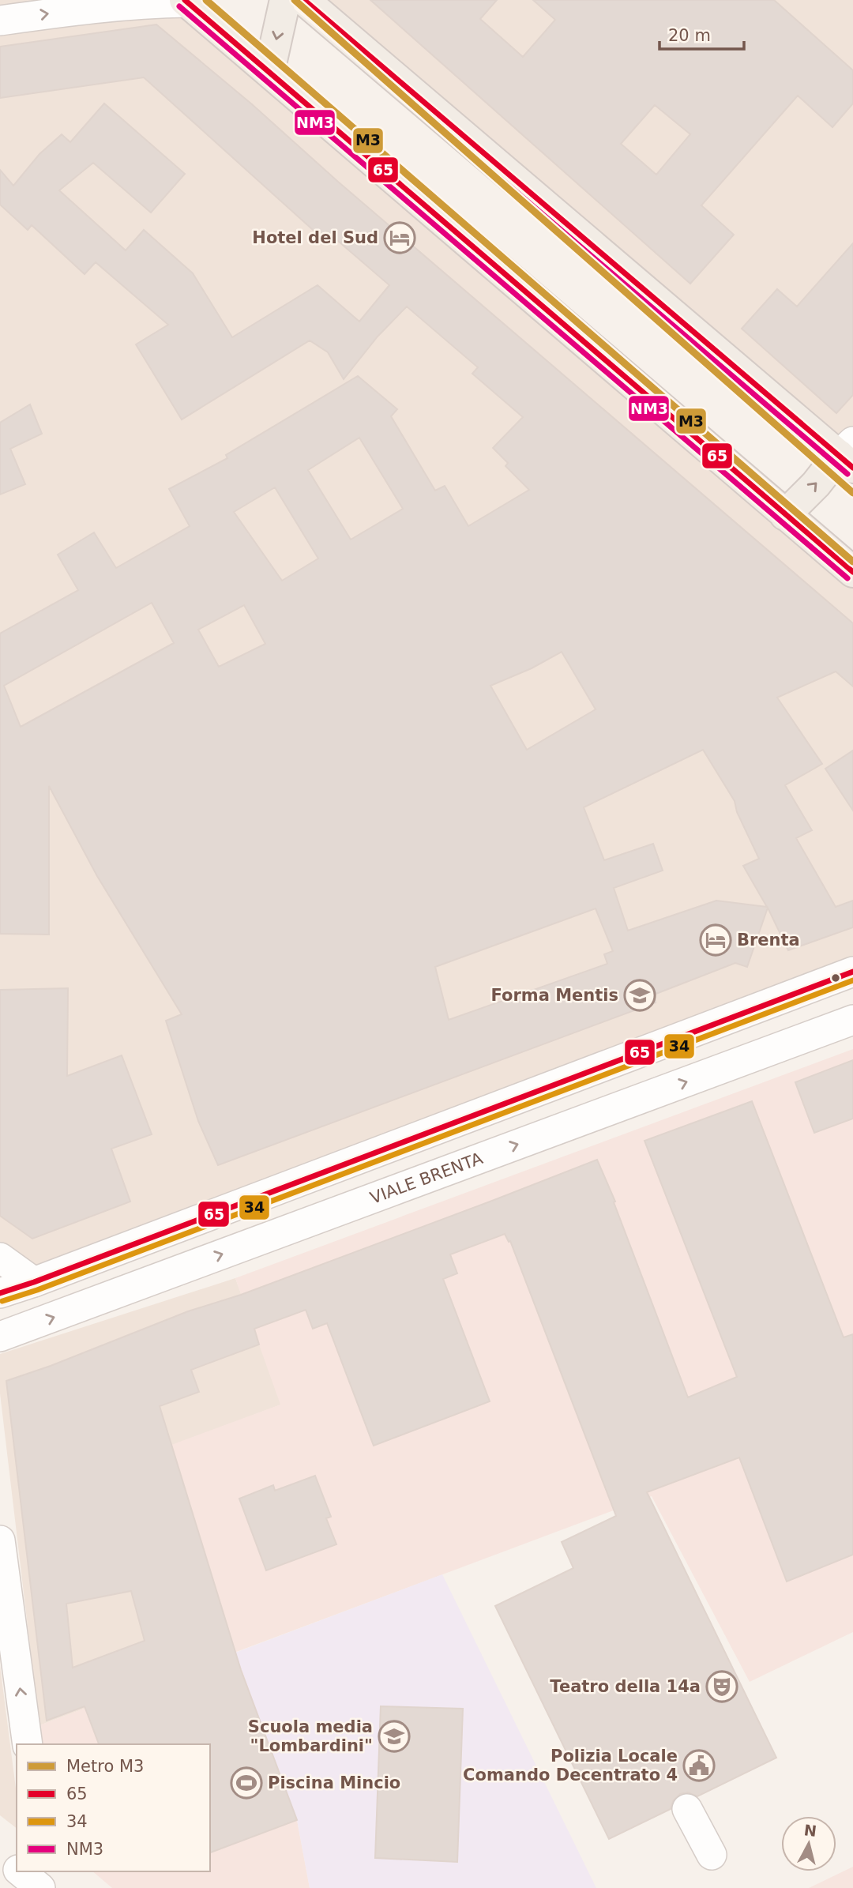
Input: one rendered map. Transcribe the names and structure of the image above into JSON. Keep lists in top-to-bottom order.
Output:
{
  "streets": {
    "street": ["VIALE BRENTA"]
  },
  "places": {
    "hotel": ["Hotel del Sud", "Brenta"],
    "school or university": ["Forma Mentis", "Scuola media \"Lombardini\""],
    "theatre": ["Teatro della 14a"],
    "public building": ["Polizia Locale Comando Decentrato 4"],
    "sports": ["Piscina Mincio"]
  },
  "lines": [
    "metro line M3",
    "transit line 65",
    "transit line NM3",
    "transit line 34"
  ],
  "legend": [
    "Metro M3",
    "65",
    "34",
    "NM3"
  ],
  "scale_bar": "20 m",
  "north": "top"
}
